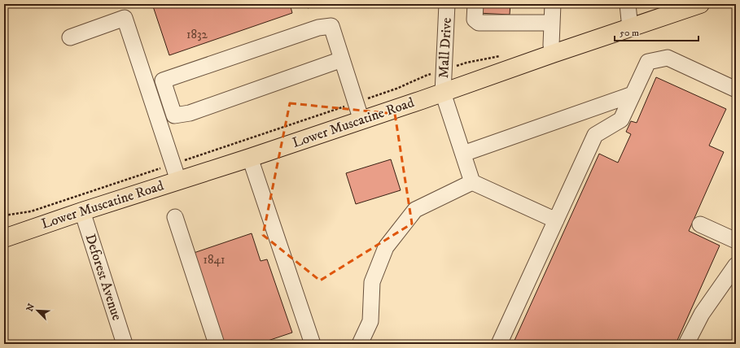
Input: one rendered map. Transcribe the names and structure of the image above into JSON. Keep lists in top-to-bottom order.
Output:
{
  "streets": {
    "main road": ["Lower Muscatine Road"],
    "street": ["Mall Drive", "Deforest Avenue"]
  },
  "crossings": [
    ["Mall Drive", "Lower Muscatine Road"],
    ["Lower Muscatine Road", "Deforest Avenue"]
  ],
  "house_numbers": ["1832", "1841"],
  "scale_bar": "50 m",
  "north": "top left"
}
